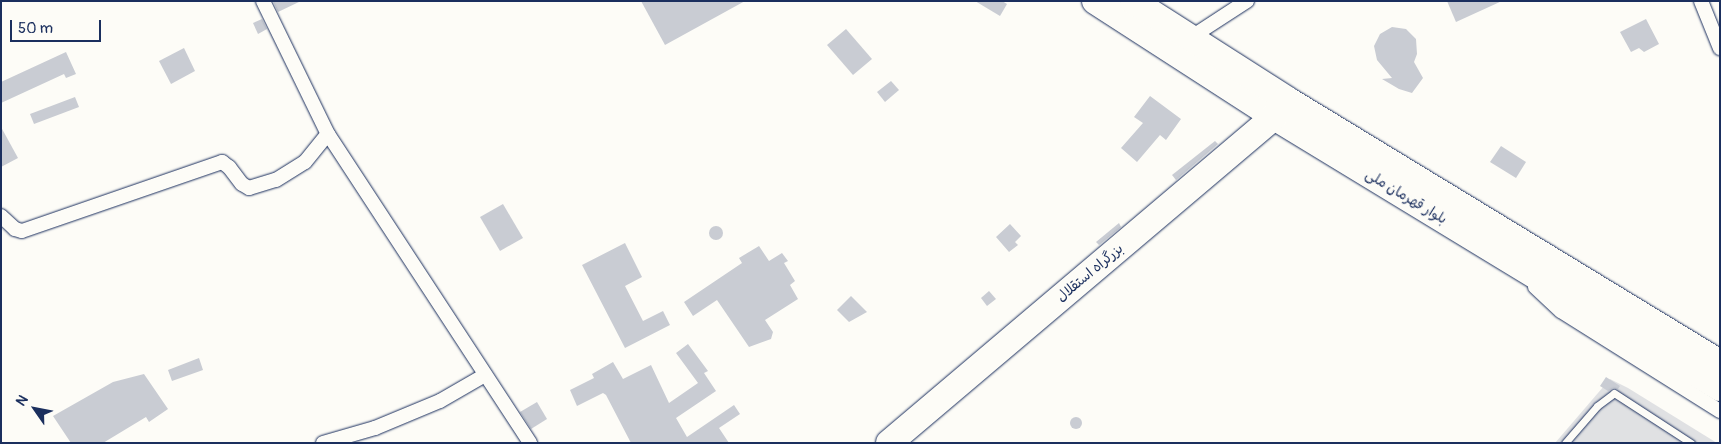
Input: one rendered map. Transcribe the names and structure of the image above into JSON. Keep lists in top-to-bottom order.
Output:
{
  "streets": {
    "highway": ["بلوار قهرمان ملی", "بزرگراه استقلال"]
  },
  "crossings": [
    ["بلوار قهرمان ملی", "بزرگراه استقلال"]
  ],
  "scale_bar": "50 m",
  "north": "top left"
}
